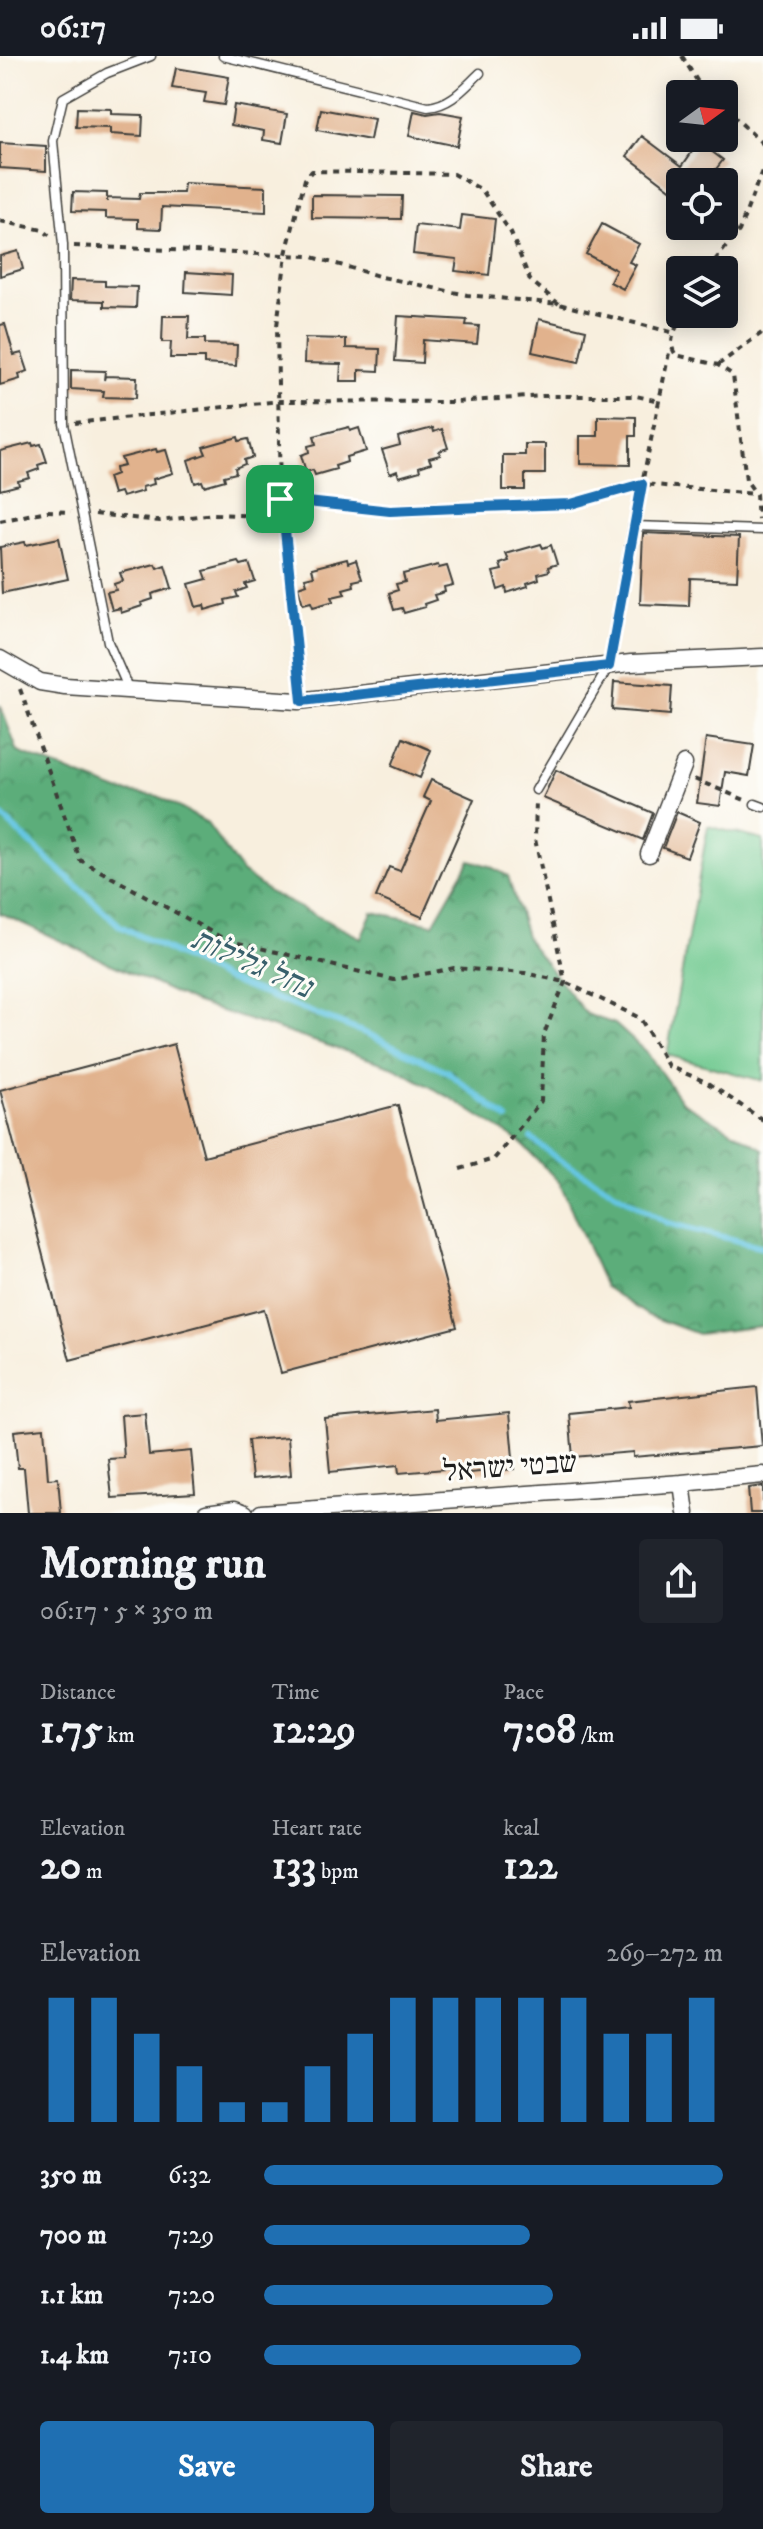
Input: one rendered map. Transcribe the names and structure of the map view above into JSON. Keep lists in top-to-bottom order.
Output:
{
  "streets": {
    "street": ["שבטי ישראל"]
  },
  "water": ["נחל גלילות"],
  "north": "right",
  "page": {
    "status": "06:17",
    "heading": ["Morning run", "06:17 · 5 × 350 m"],
    "stats": [
      ["Distance", "1.75 km"],
      ["Time", "12:29"],
      ["Pace", "7:08 /km"],
      ["Elevation", "20 m"],
      ["Heart rate", "133 bpm"],
      ["kcal", "122"]
    ],
    "chart": ["Elevation", "269–272 m"],
    "list": [
      {
        "name": "350 m",
        "note": "6:32"
      },
      {
        "name": "700 m",
        "note": "7:29"
      },
      {
        "name": "1.1 km",
        "note": "7:20"
      },
      {
        "name": "1.4 km",
        "note": "7:10"
      }
    ],
    "buttons": ["Save", "Share"]
  }
}
